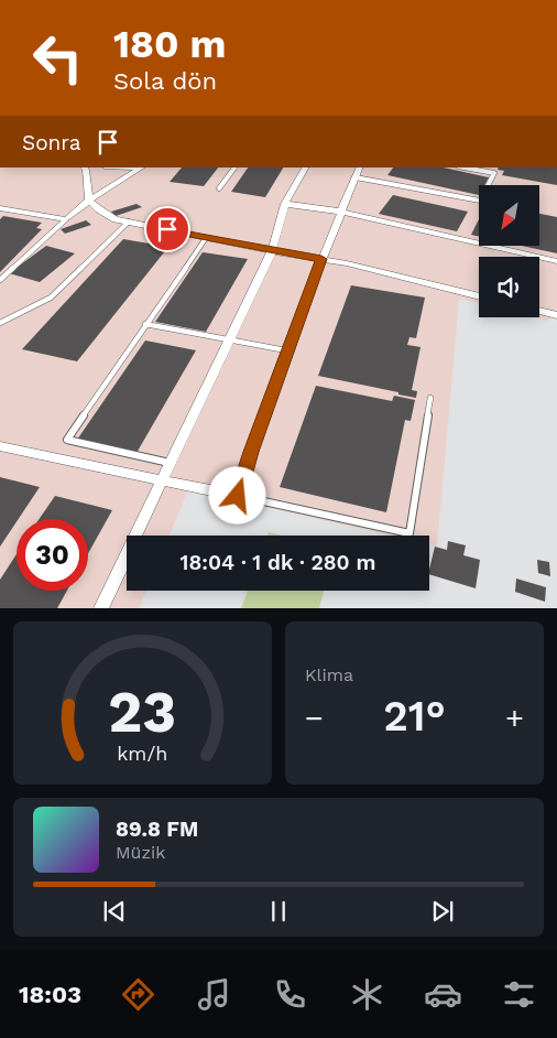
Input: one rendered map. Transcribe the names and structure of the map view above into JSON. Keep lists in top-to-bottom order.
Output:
{
  "north": "bottom left",
  "page": {
    "turn": ["180 m", "Sola dön"],
    "then": "Sonra",
    "limit": "30",
    "trip": "18:04 · 1 dk · 280 m",
    "tile": "Klima",
    "heat": ["−", "21°", "+"],
    "song": ["89.8 FM", "Müzik"],
    "tabs": "18:03",
    "gauge": ["23", "km/h"]
  }
}
